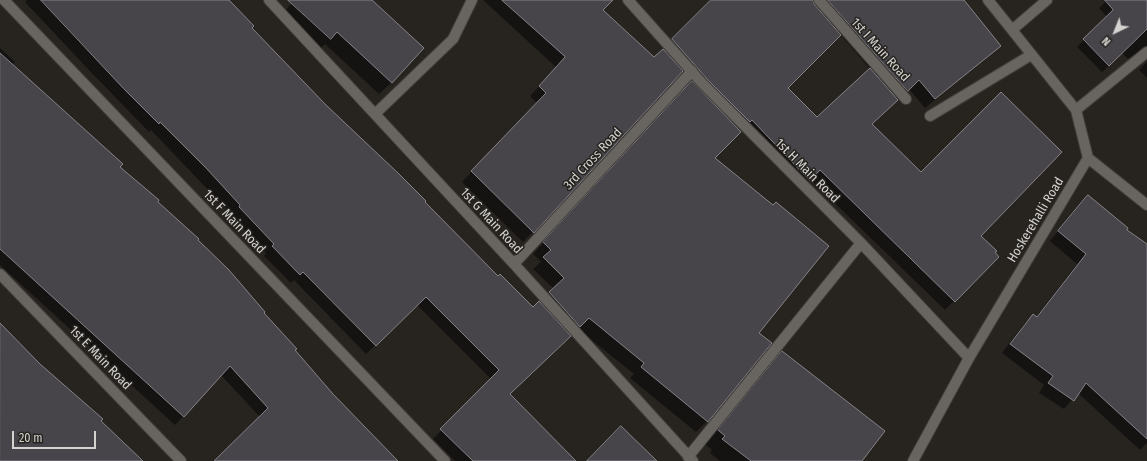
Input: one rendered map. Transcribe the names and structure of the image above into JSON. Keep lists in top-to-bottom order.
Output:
{
  "streets": {
    "street": [
      "1st I Main Road",
      "3rd Cross Road",
      "1st H Main Road",
      "Hoskerehalli Road",
      "1st G Main Road",
      "1st F Main Road",
      "1st E Main Road"
    ]
  },
  "crossings": [
    ["3rd Cross Road", "1st H Main Road"],
    ["3rd Cross Road", "1st G Main Road"],
    ["1st H Main Road", "Hoskerehalli Road"]
  ],
  "scale_bar": "20 m",
  "north": "bottom left"
}
